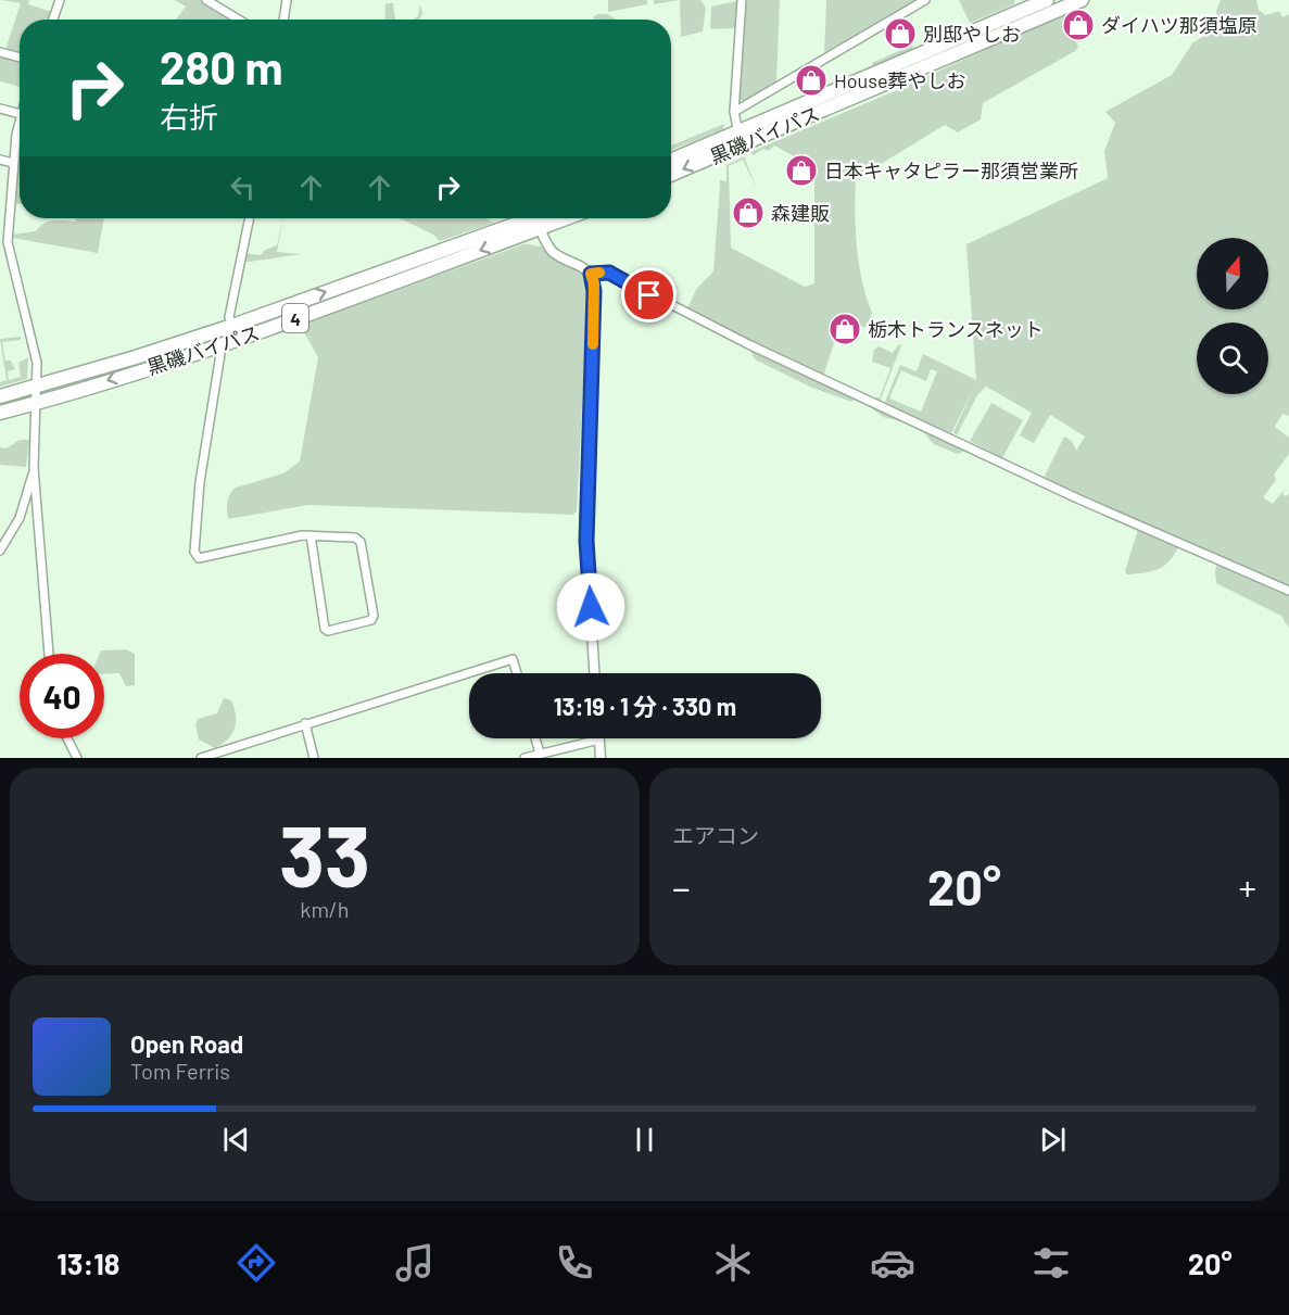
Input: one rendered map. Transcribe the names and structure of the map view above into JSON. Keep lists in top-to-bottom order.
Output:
{
  "streets": {
    "highway": ["黒磯バイパス", "4"]
  },
  "places": {
    "shop": [
      "ダイハツ那須塩原",
      "別邸やしお",
      "House葬やしお",
      "日本キャタピラー那須営業所",
      "森建販",
      "栃木トランスネット"
    ]
  },
  "north": "top",
  "page": {
    "turn": ["280 m", "右折"],
    "limit": "40",
    "trip": "13:19 · 1 分 · 330 m",
    "tile": [
      ["33", "km/h"],
      "エアコン"
    ],
    "heat": ["−", "20°", "+"],
    "song": ["Open Road", "Tom Ferris"],
    "tabs": ["13:18", "20°"]
  }
}
